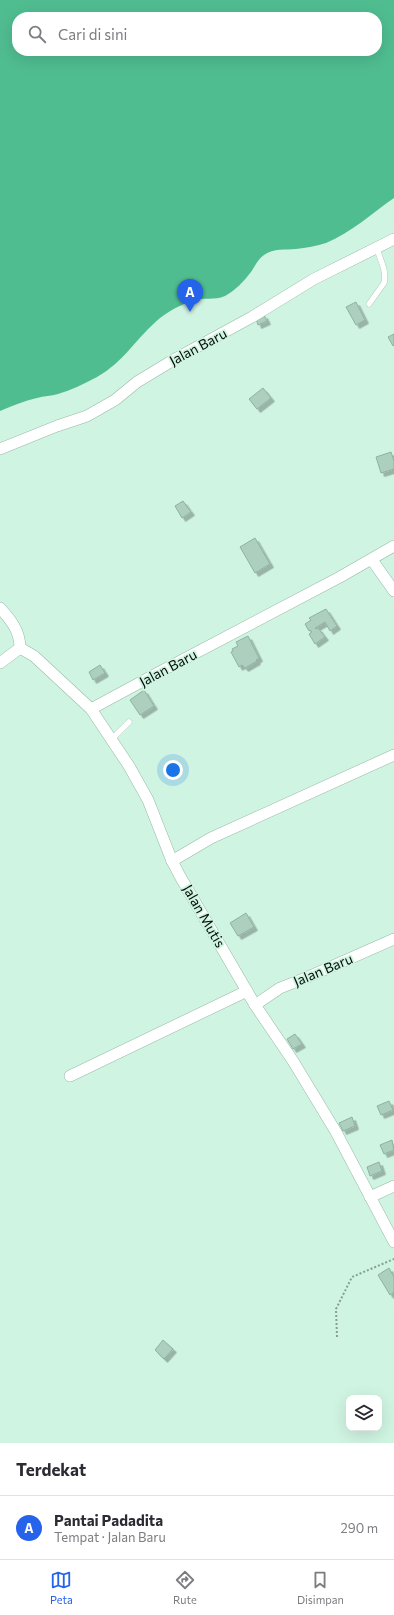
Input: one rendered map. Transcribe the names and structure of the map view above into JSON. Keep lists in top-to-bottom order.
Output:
{
  "streets": {
    "street": ["Jalan Baru", "Jalan Mutis"]
  },
  "crossings": [
    ["Jalan Baru", "Jalan Mutis"]
  ],
  "page": {
    "search": "Cari di sini",
    "pins": "A",
    "heading": "Terdekat",
    "list": [
      {
        "mark": "A",
        "name": "Pantai Padadita",
        "note": "Tempat · Jalan Baru",
        "value": "290 m"
      }
    ],
    "nav": ["Peta", "Rute", "Disimpan"]
  }
}
